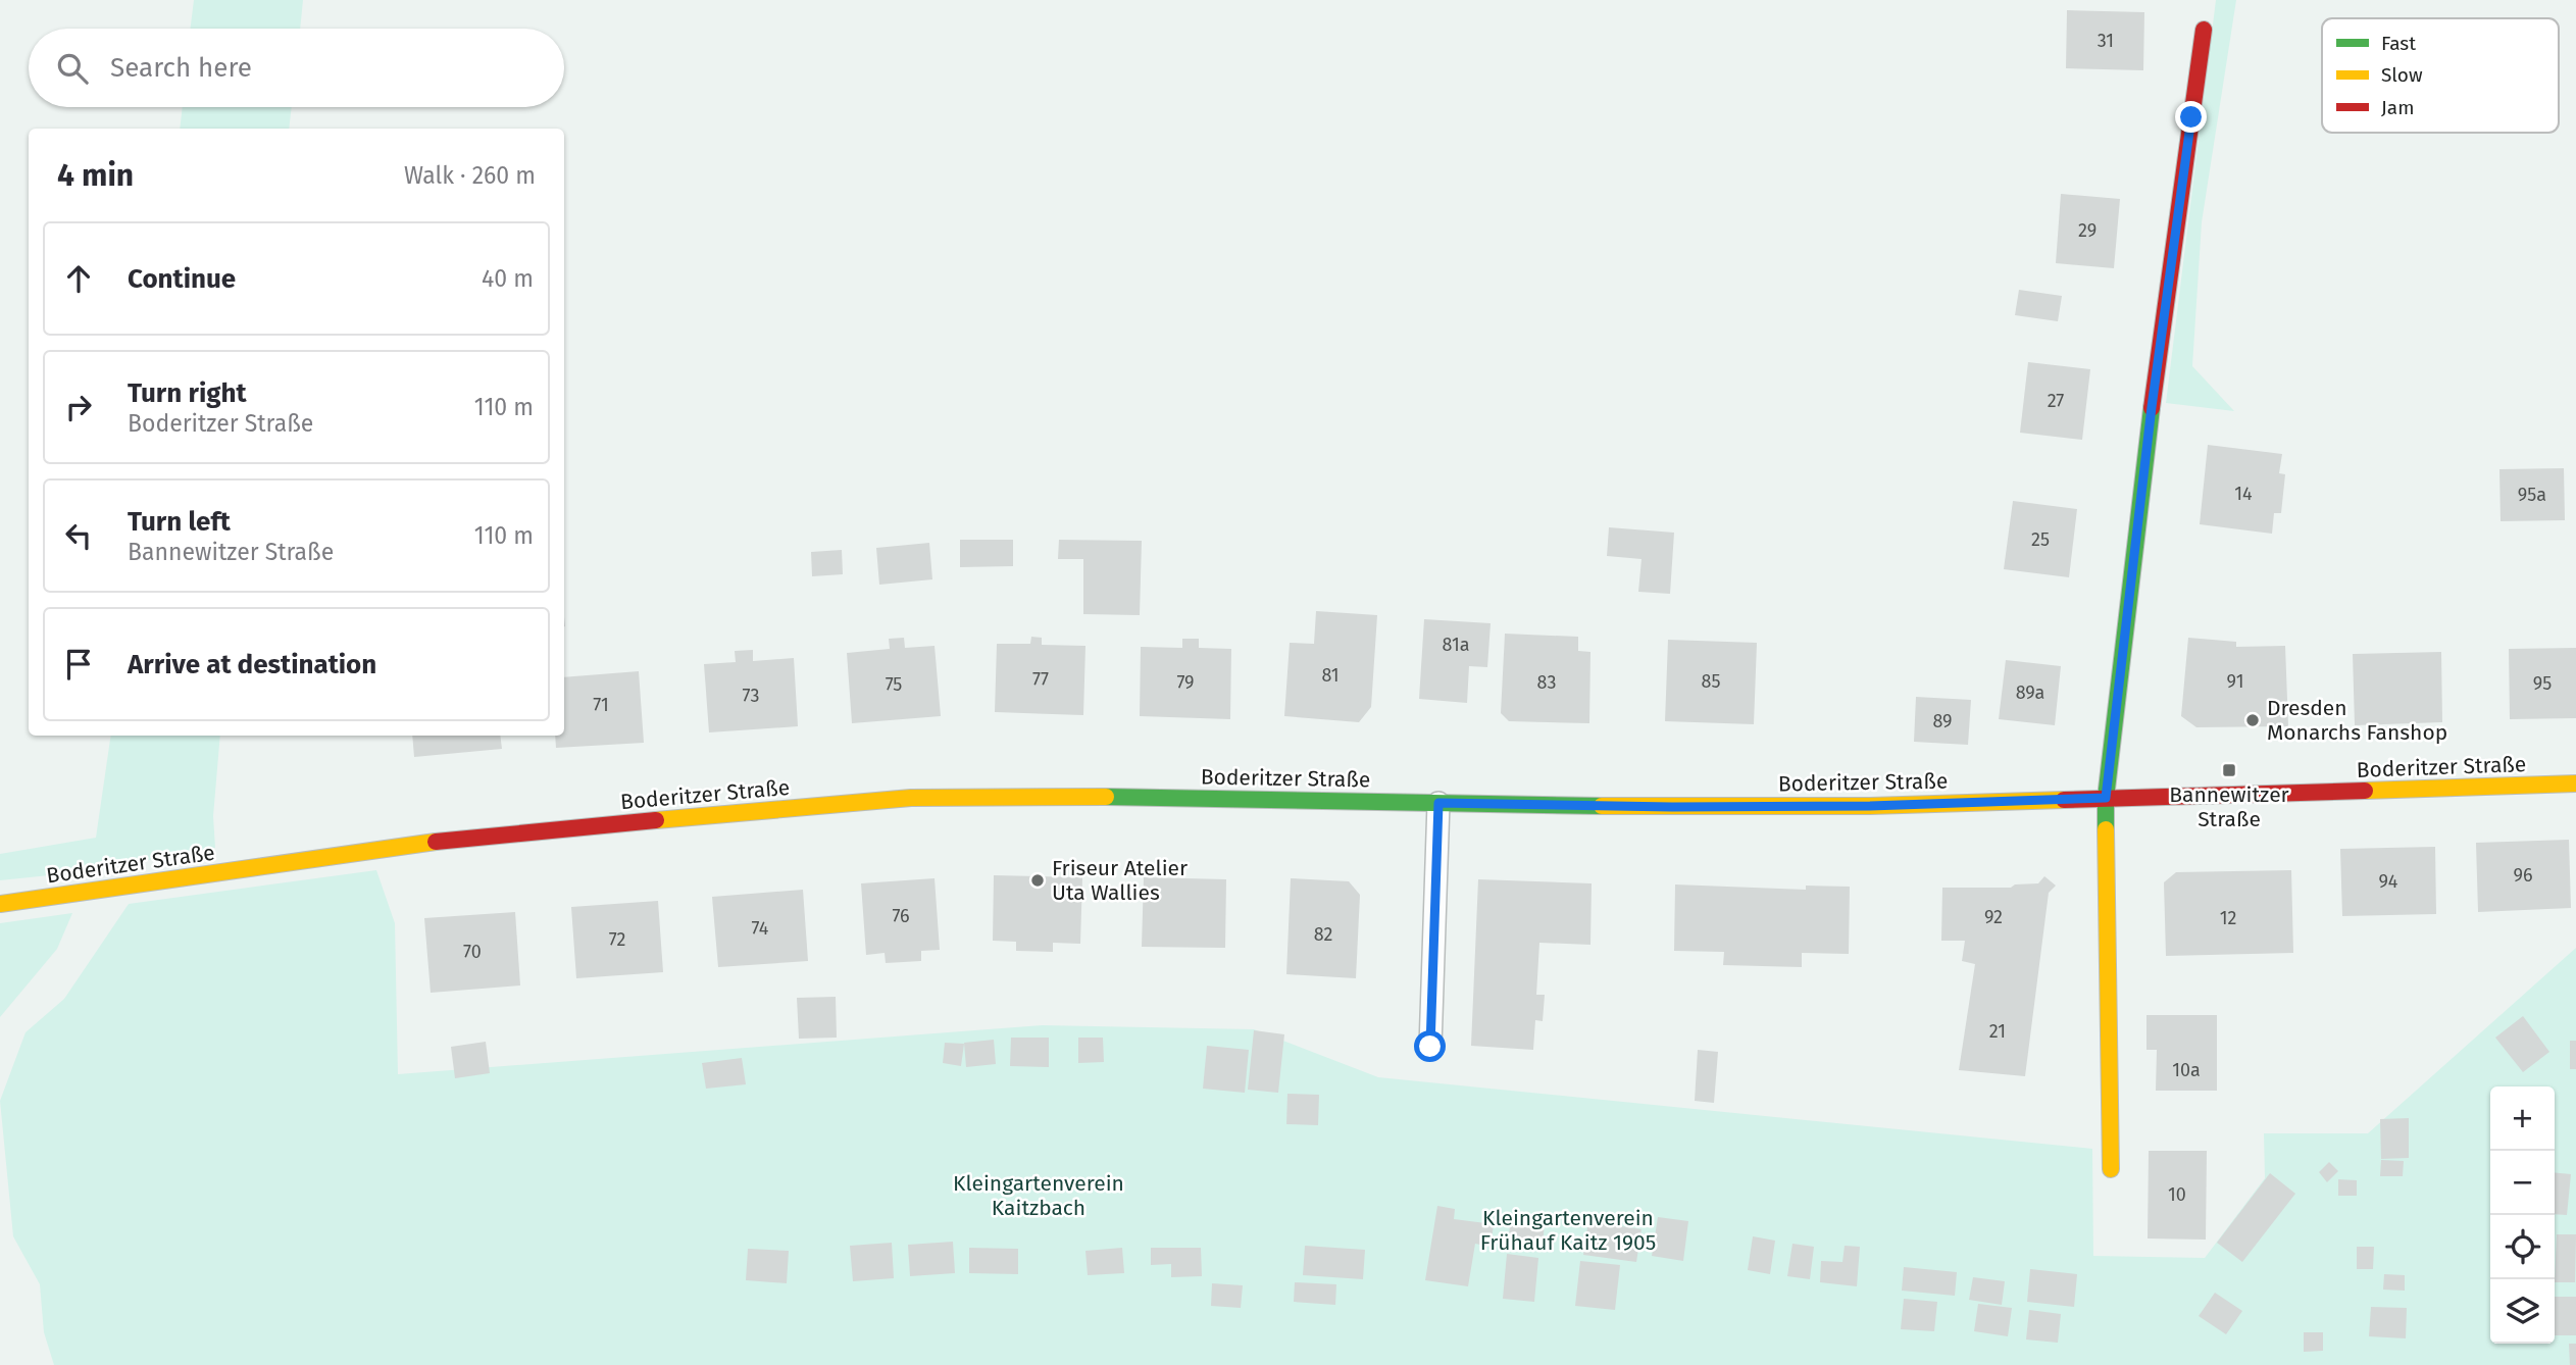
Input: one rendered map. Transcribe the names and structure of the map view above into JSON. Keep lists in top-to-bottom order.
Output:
{
  "streets": {
    "street": ["Boderitzer Straße"]
  },
  "parks": ["Kleingartenverein Kaitzbach", "Kleingartenverein Frühauf Kaitz 1905"],
  "places": {
    "other": ["Dresden Monarchs Fanshop", "Friseur Atelier Uta Wallies"],
    "transit": ["Bannewitzer Straße"]
  },
  "house_numbers": [
    "31",
    "29",
    "27",
    "14",
    "95a",
    "25",
    "81a",
    "81",
    "77",
    "85",
    "91",
    "79",
    "83",
    "95",
    "75",
    "89a",
    "73",
    "71",
    "89",
    "96",
    "94",
    "76",
    "92",
    "12",
    "74",
    "82",
    "72",
    "70",
    "21",
    "10a",
    "10"
  ],
  "legend": ["Fast", "Slow", "Jam"],
  "page": {
    "search": "Search here",
    "heading": ["4 min", "Walk · 260 m"],
    "list": [
      ["Continue", "40 m"],
      ["Turn right", "Boderitzer Straße", "110 m"],
      ["Turn left", "Bannewitzer Straße", "110 m"],
      "Arrive at destination"
    ],
    "map_buttons": ["+", "−"]
  }
}
